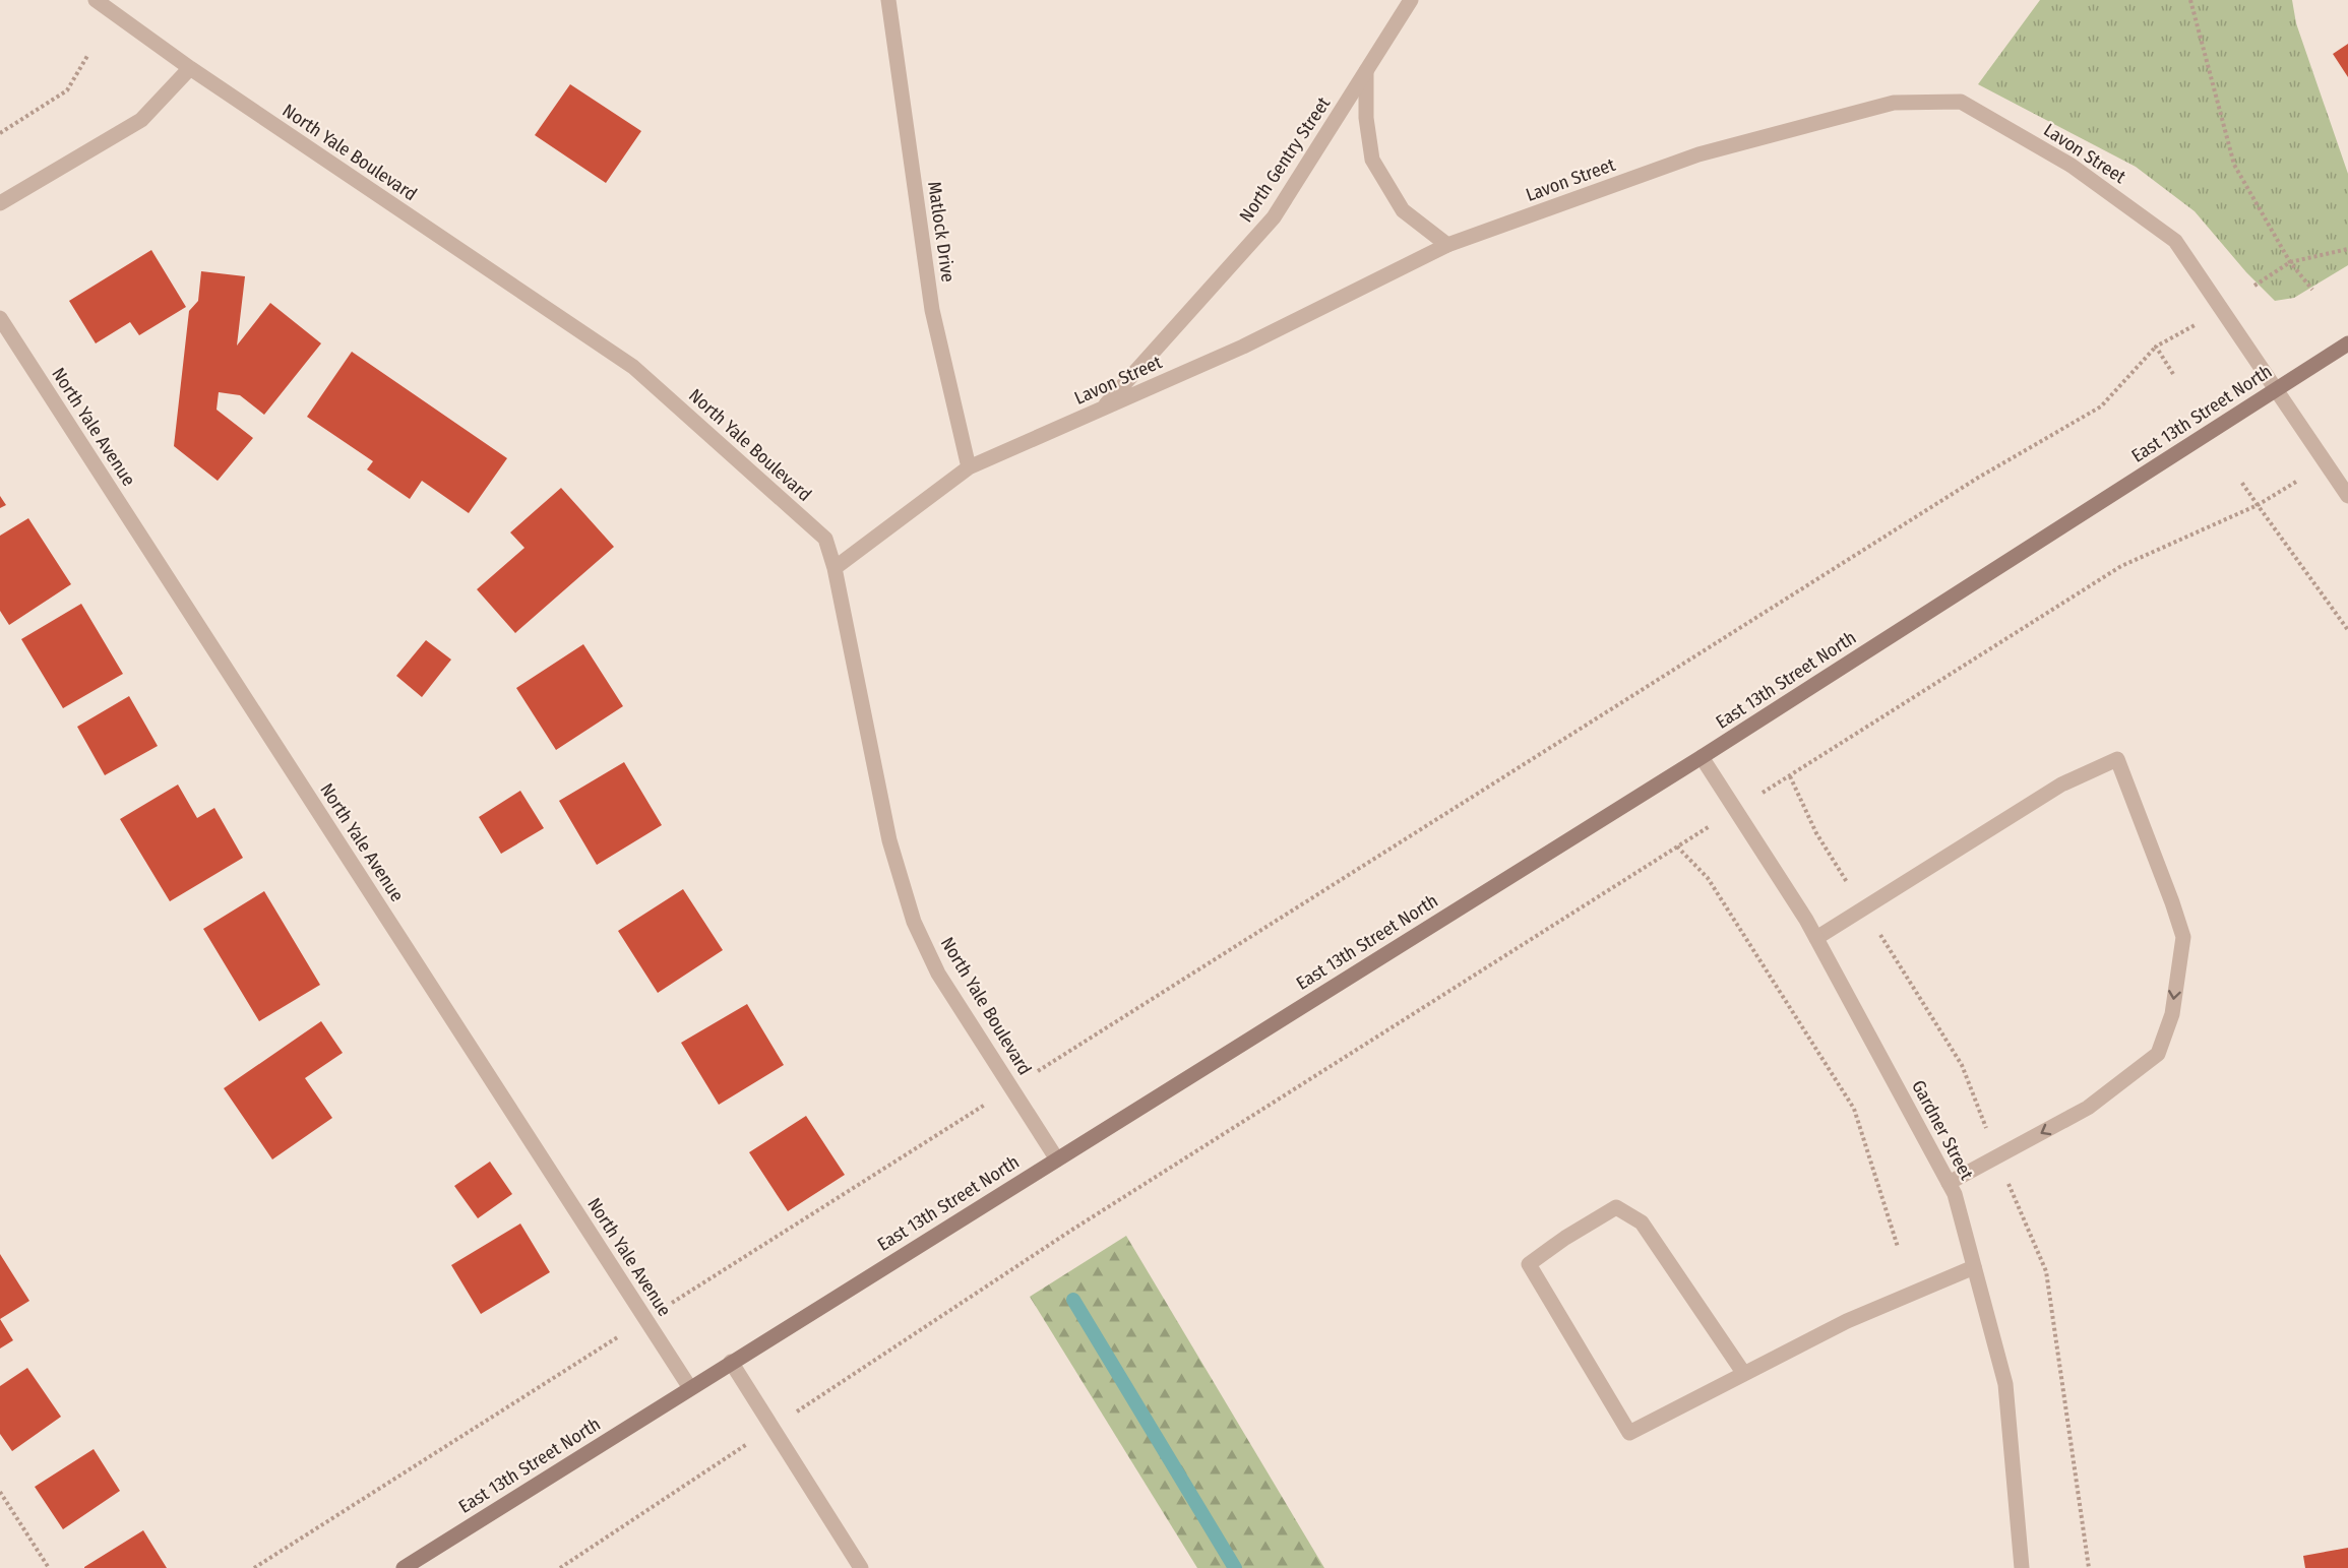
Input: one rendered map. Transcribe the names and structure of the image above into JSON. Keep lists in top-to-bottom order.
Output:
{
  "streets": {
    "main road": ["East 13th Street North"],
    "street": [
      "North Yale Boulevard",
      "Lavon Street",
      "North Gentry Street",
      "Matlock Drive",
      "North Yale Avenue",
      "Gardner Street"
    ]
  },
  "crossings": [
    ["North Yale Boulevard", "Lavon Street"],
    ["North Yale Boulevard", "East 13th Street North"],
    ["Lavon Street", "North Gentry Street"],
    ["Lavon Street", "Matlock Drive"],
    ["Lavon Street", "East 13th Street North"],
    ["East 13th Street North", "North Yale Avenue"],
    ["East 13th Street North", "Gardner Street"]
  ]
}
